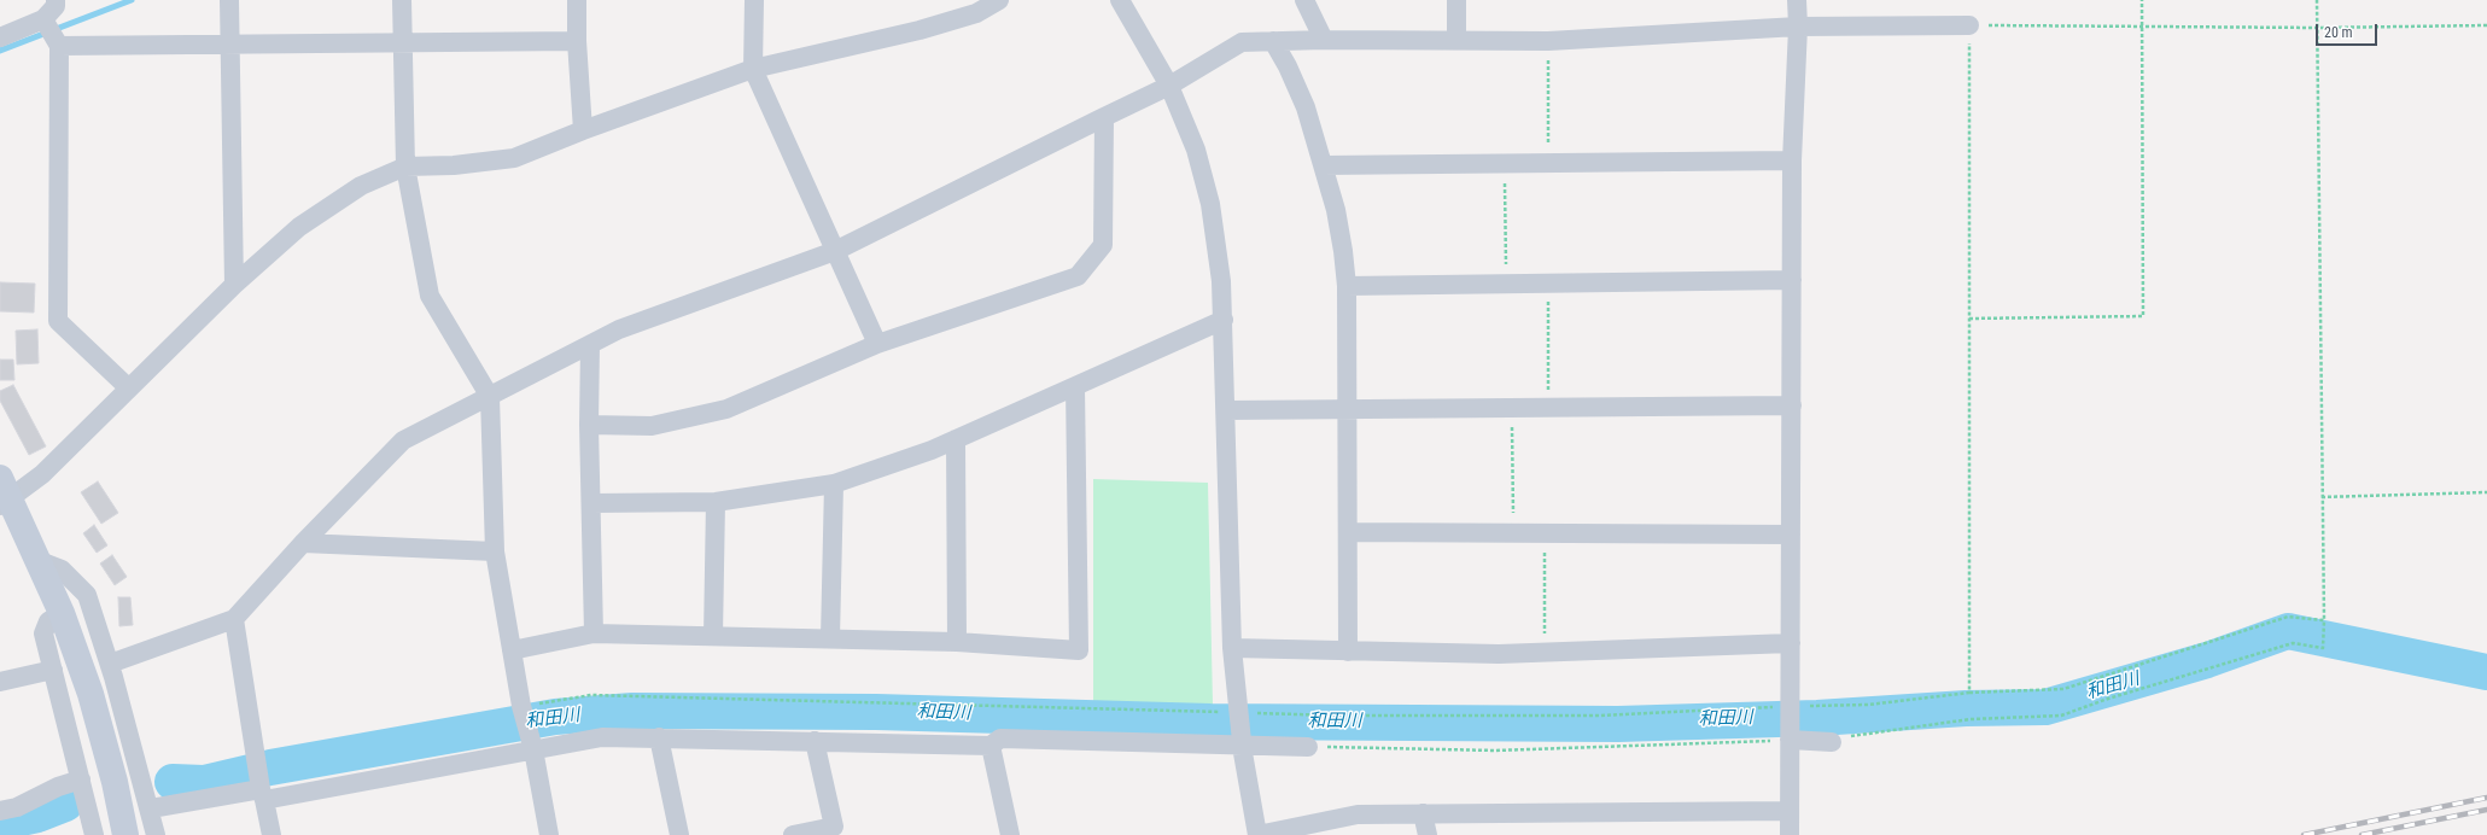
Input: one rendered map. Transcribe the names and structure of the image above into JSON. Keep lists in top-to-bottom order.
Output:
{
  "water": ["和田川"],
  "scale_bar": "20 m"
}
